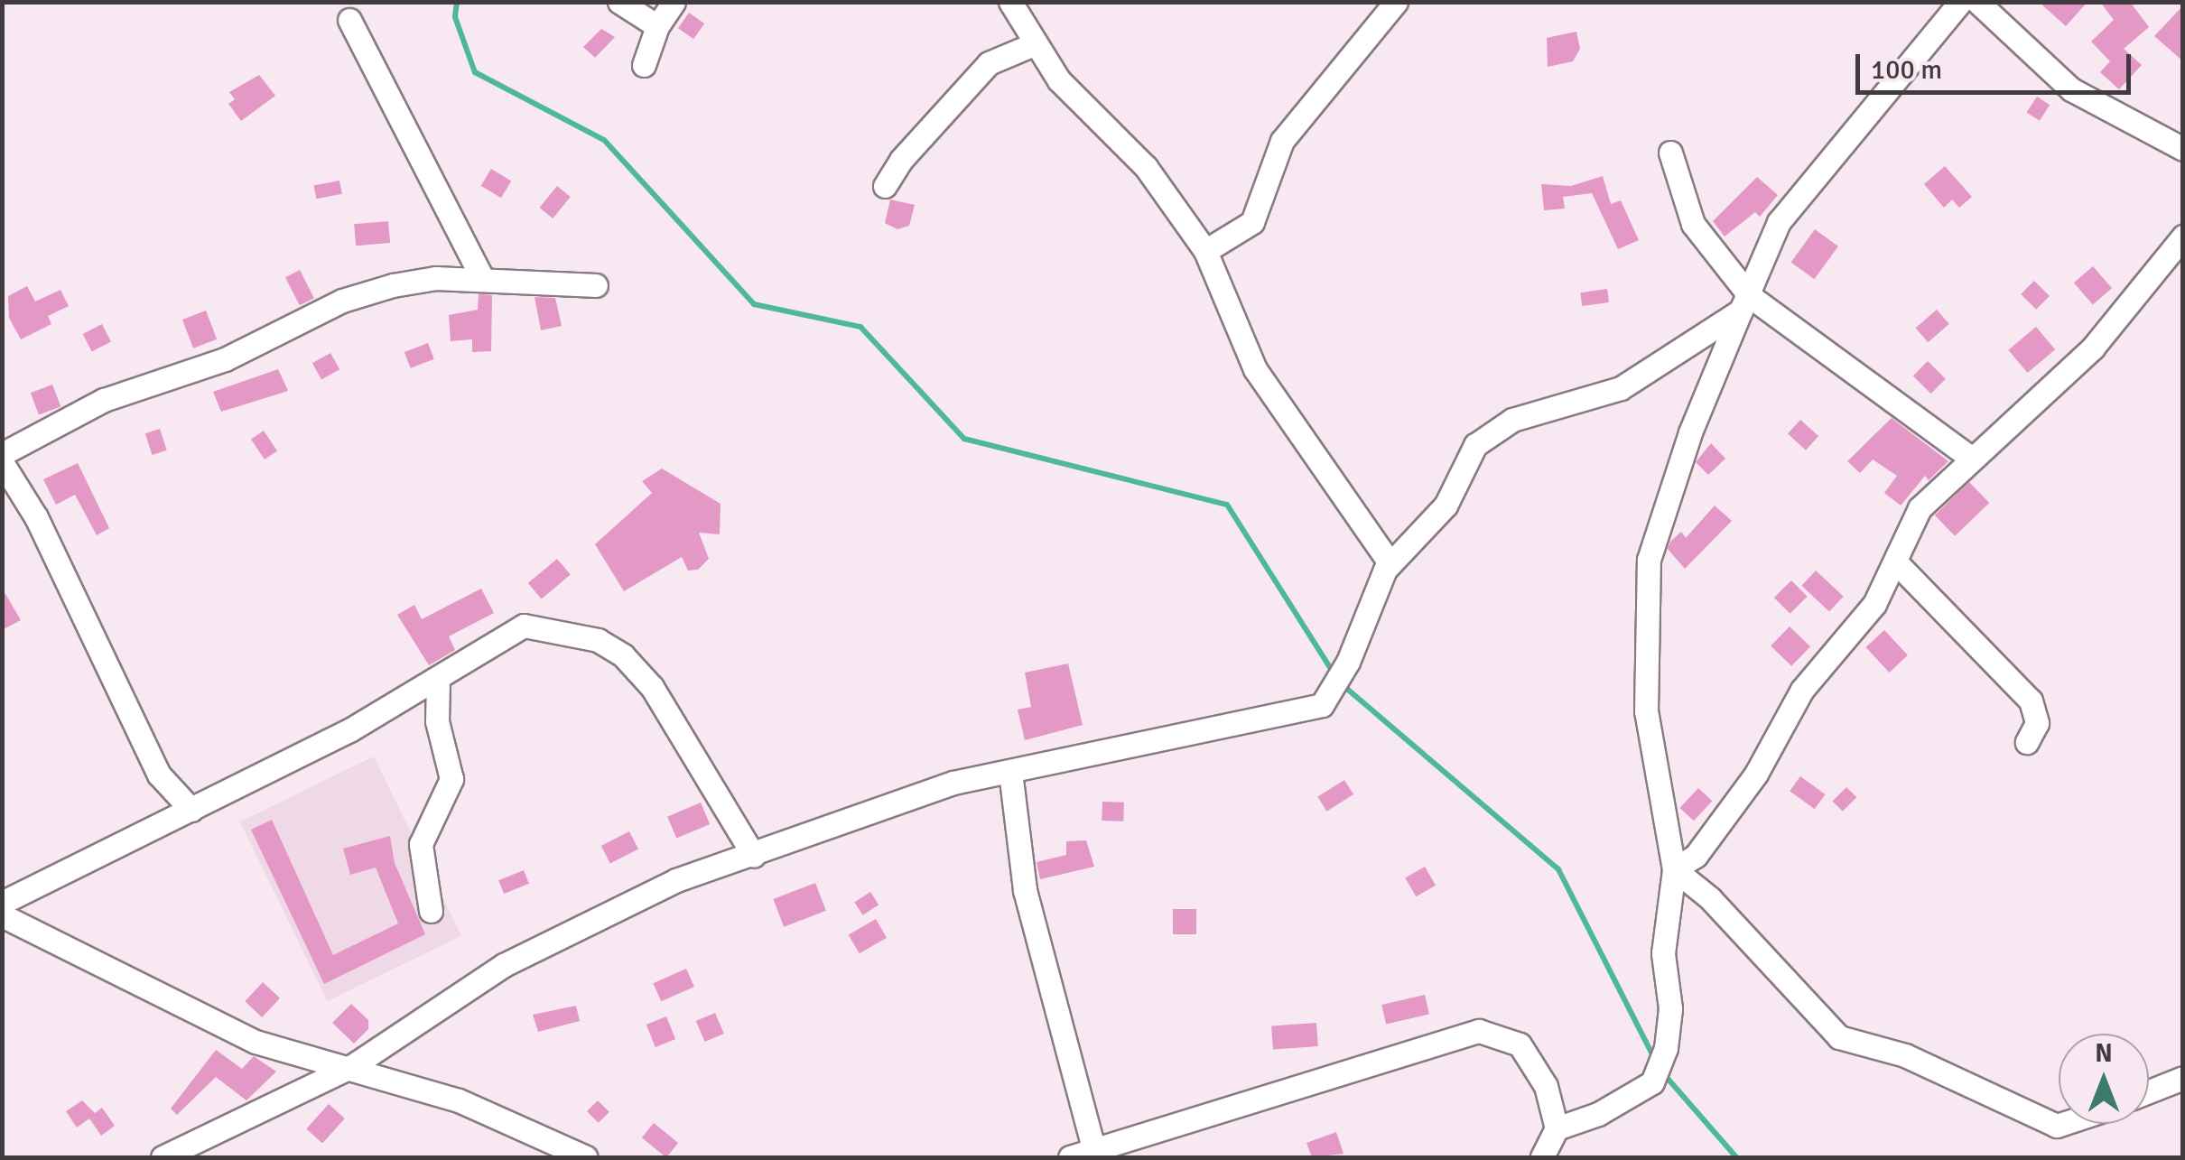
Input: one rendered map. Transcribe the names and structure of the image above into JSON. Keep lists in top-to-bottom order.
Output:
{
  "scale_bar": "100 m",
  "north": "top"
}
